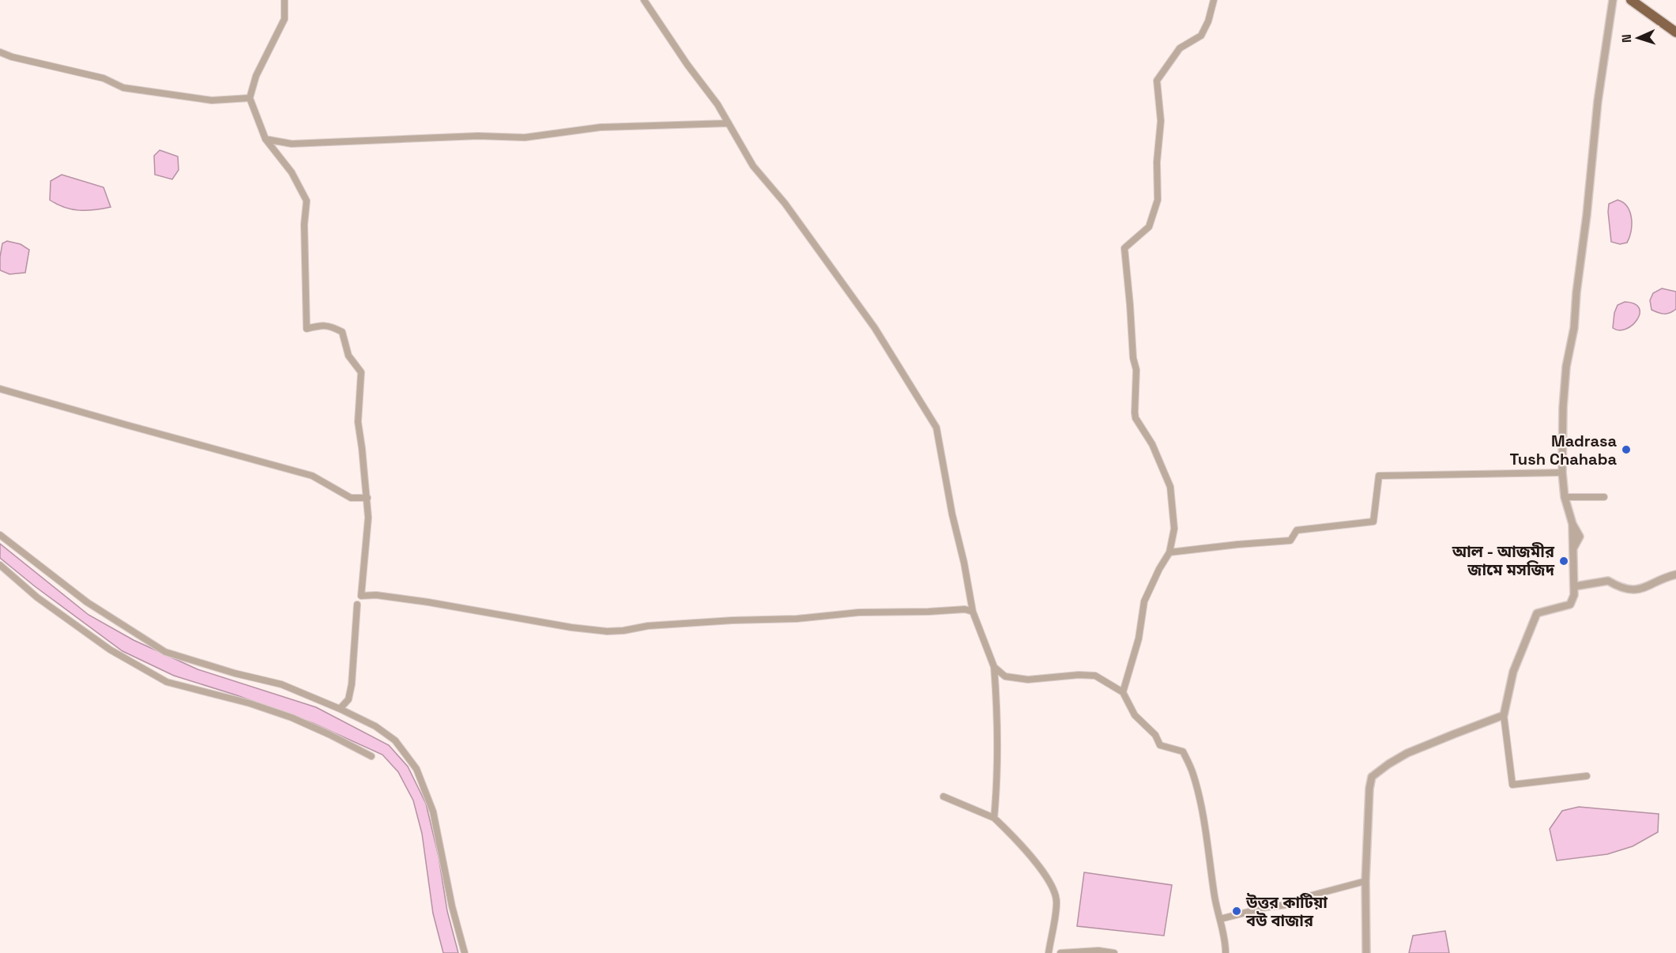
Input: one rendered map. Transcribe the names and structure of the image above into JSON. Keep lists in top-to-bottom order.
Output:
{
  "places": ["Madrasa Tush Chahaba", "আল - আজমীর জামে মসজিদ", "উত্তর কাটিয়া বউ বাজার"],
  "north": "left"
}
